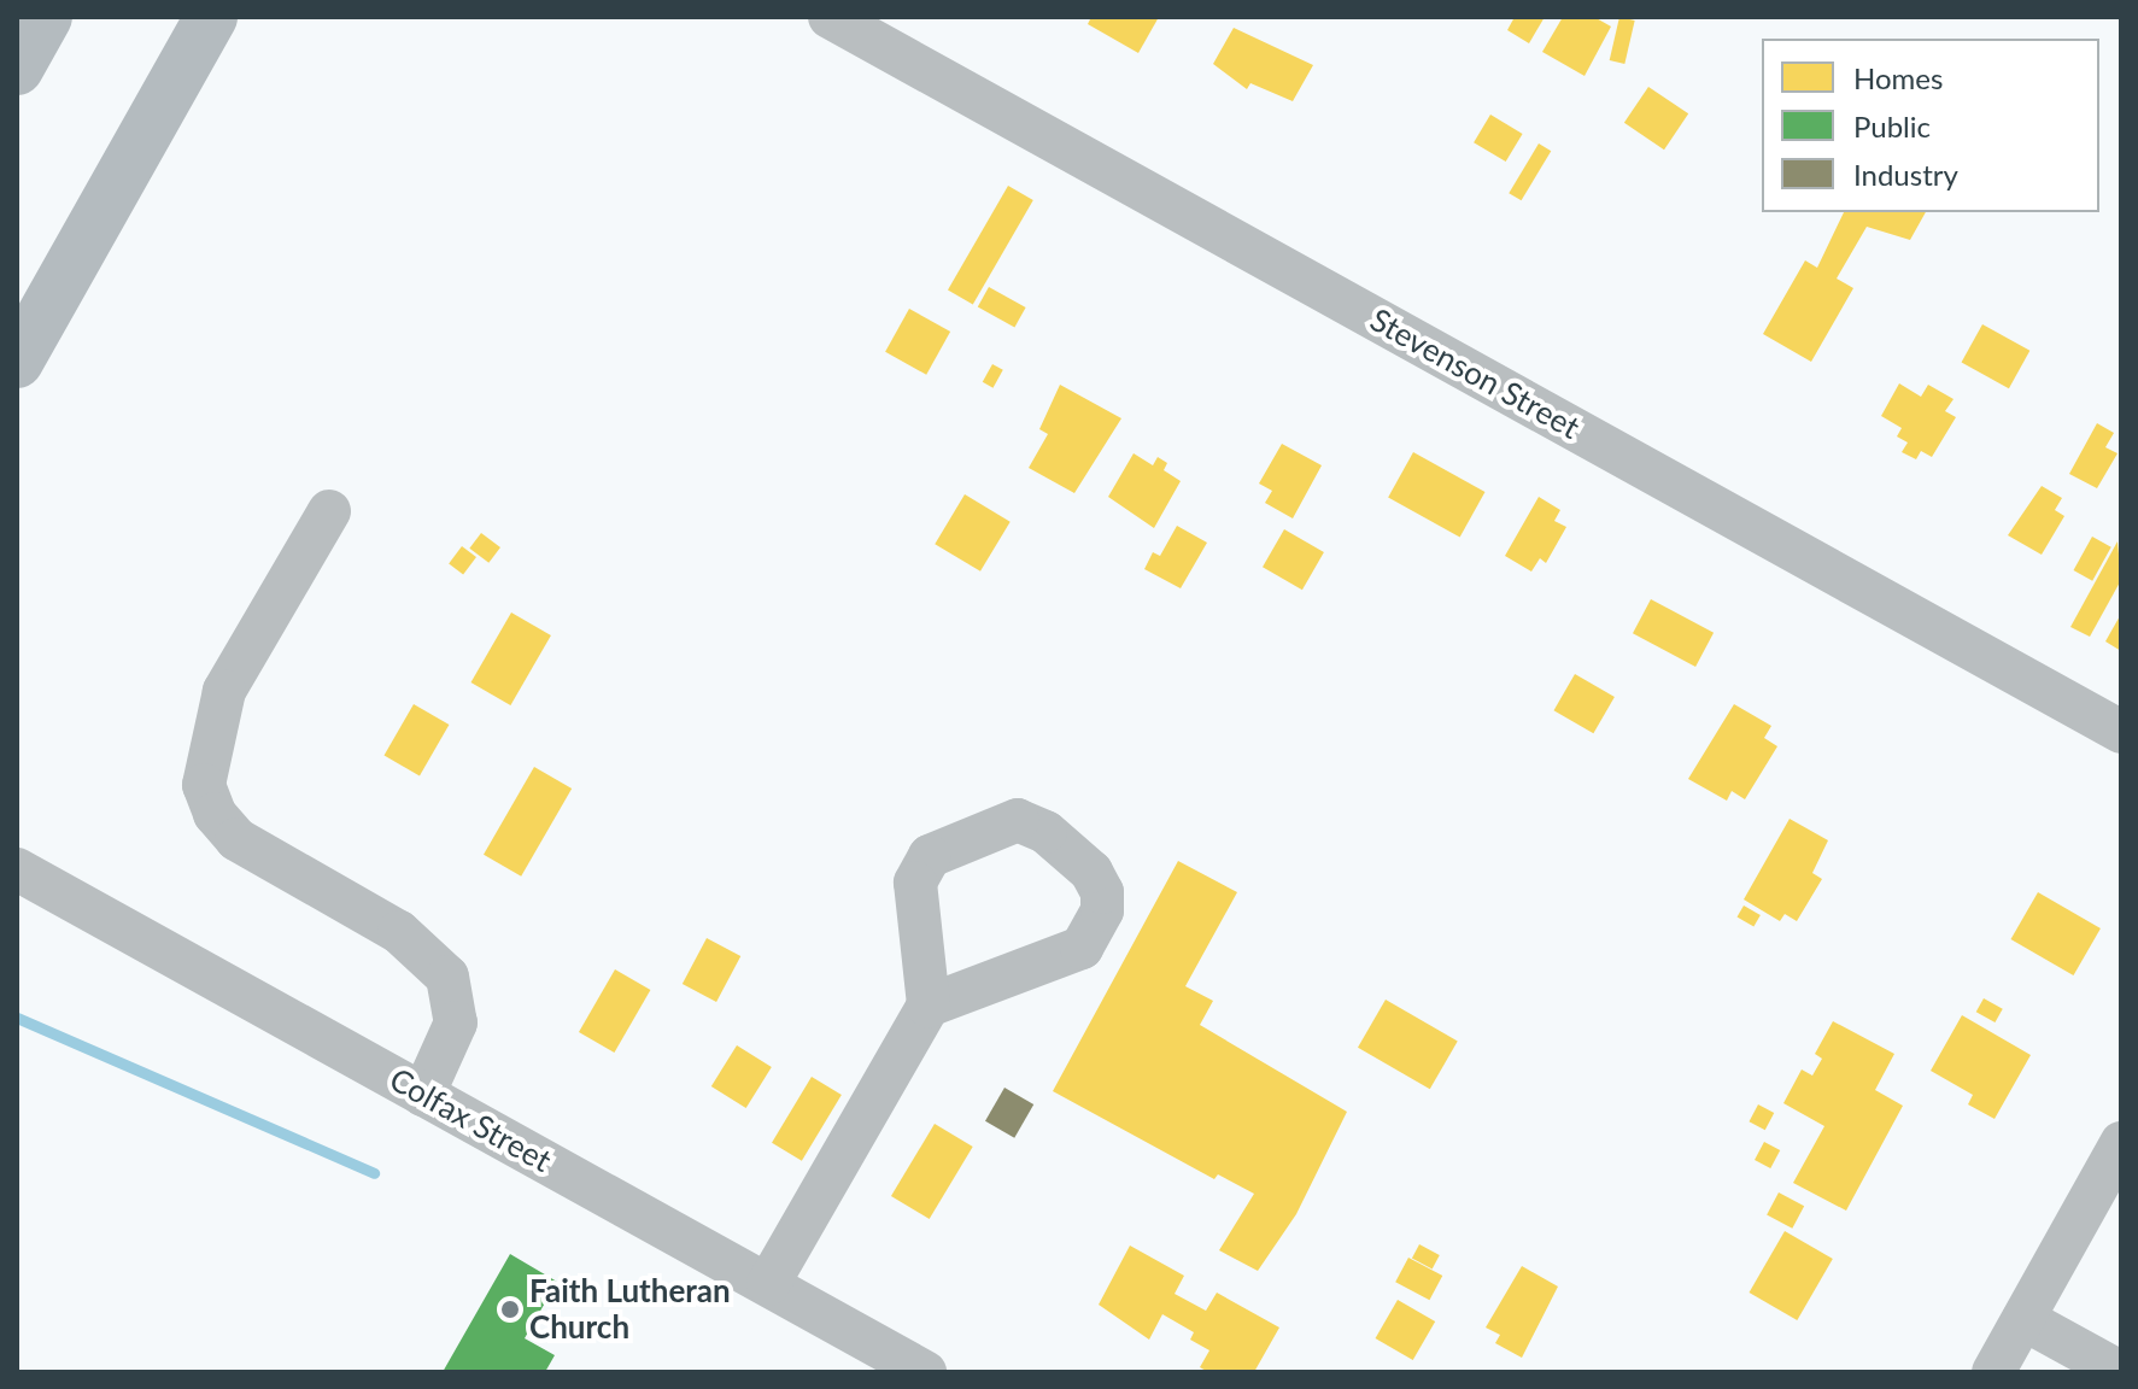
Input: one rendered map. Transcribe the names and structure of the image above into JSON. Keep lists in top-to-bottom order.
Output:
{
  "streets": {
    "street": ["Stevenson Street", "Colfax Street"]
  },
  "places": ["Faith Lutheran Church"],
  "legend": ["Homes", "Public", "Industry"]
}
